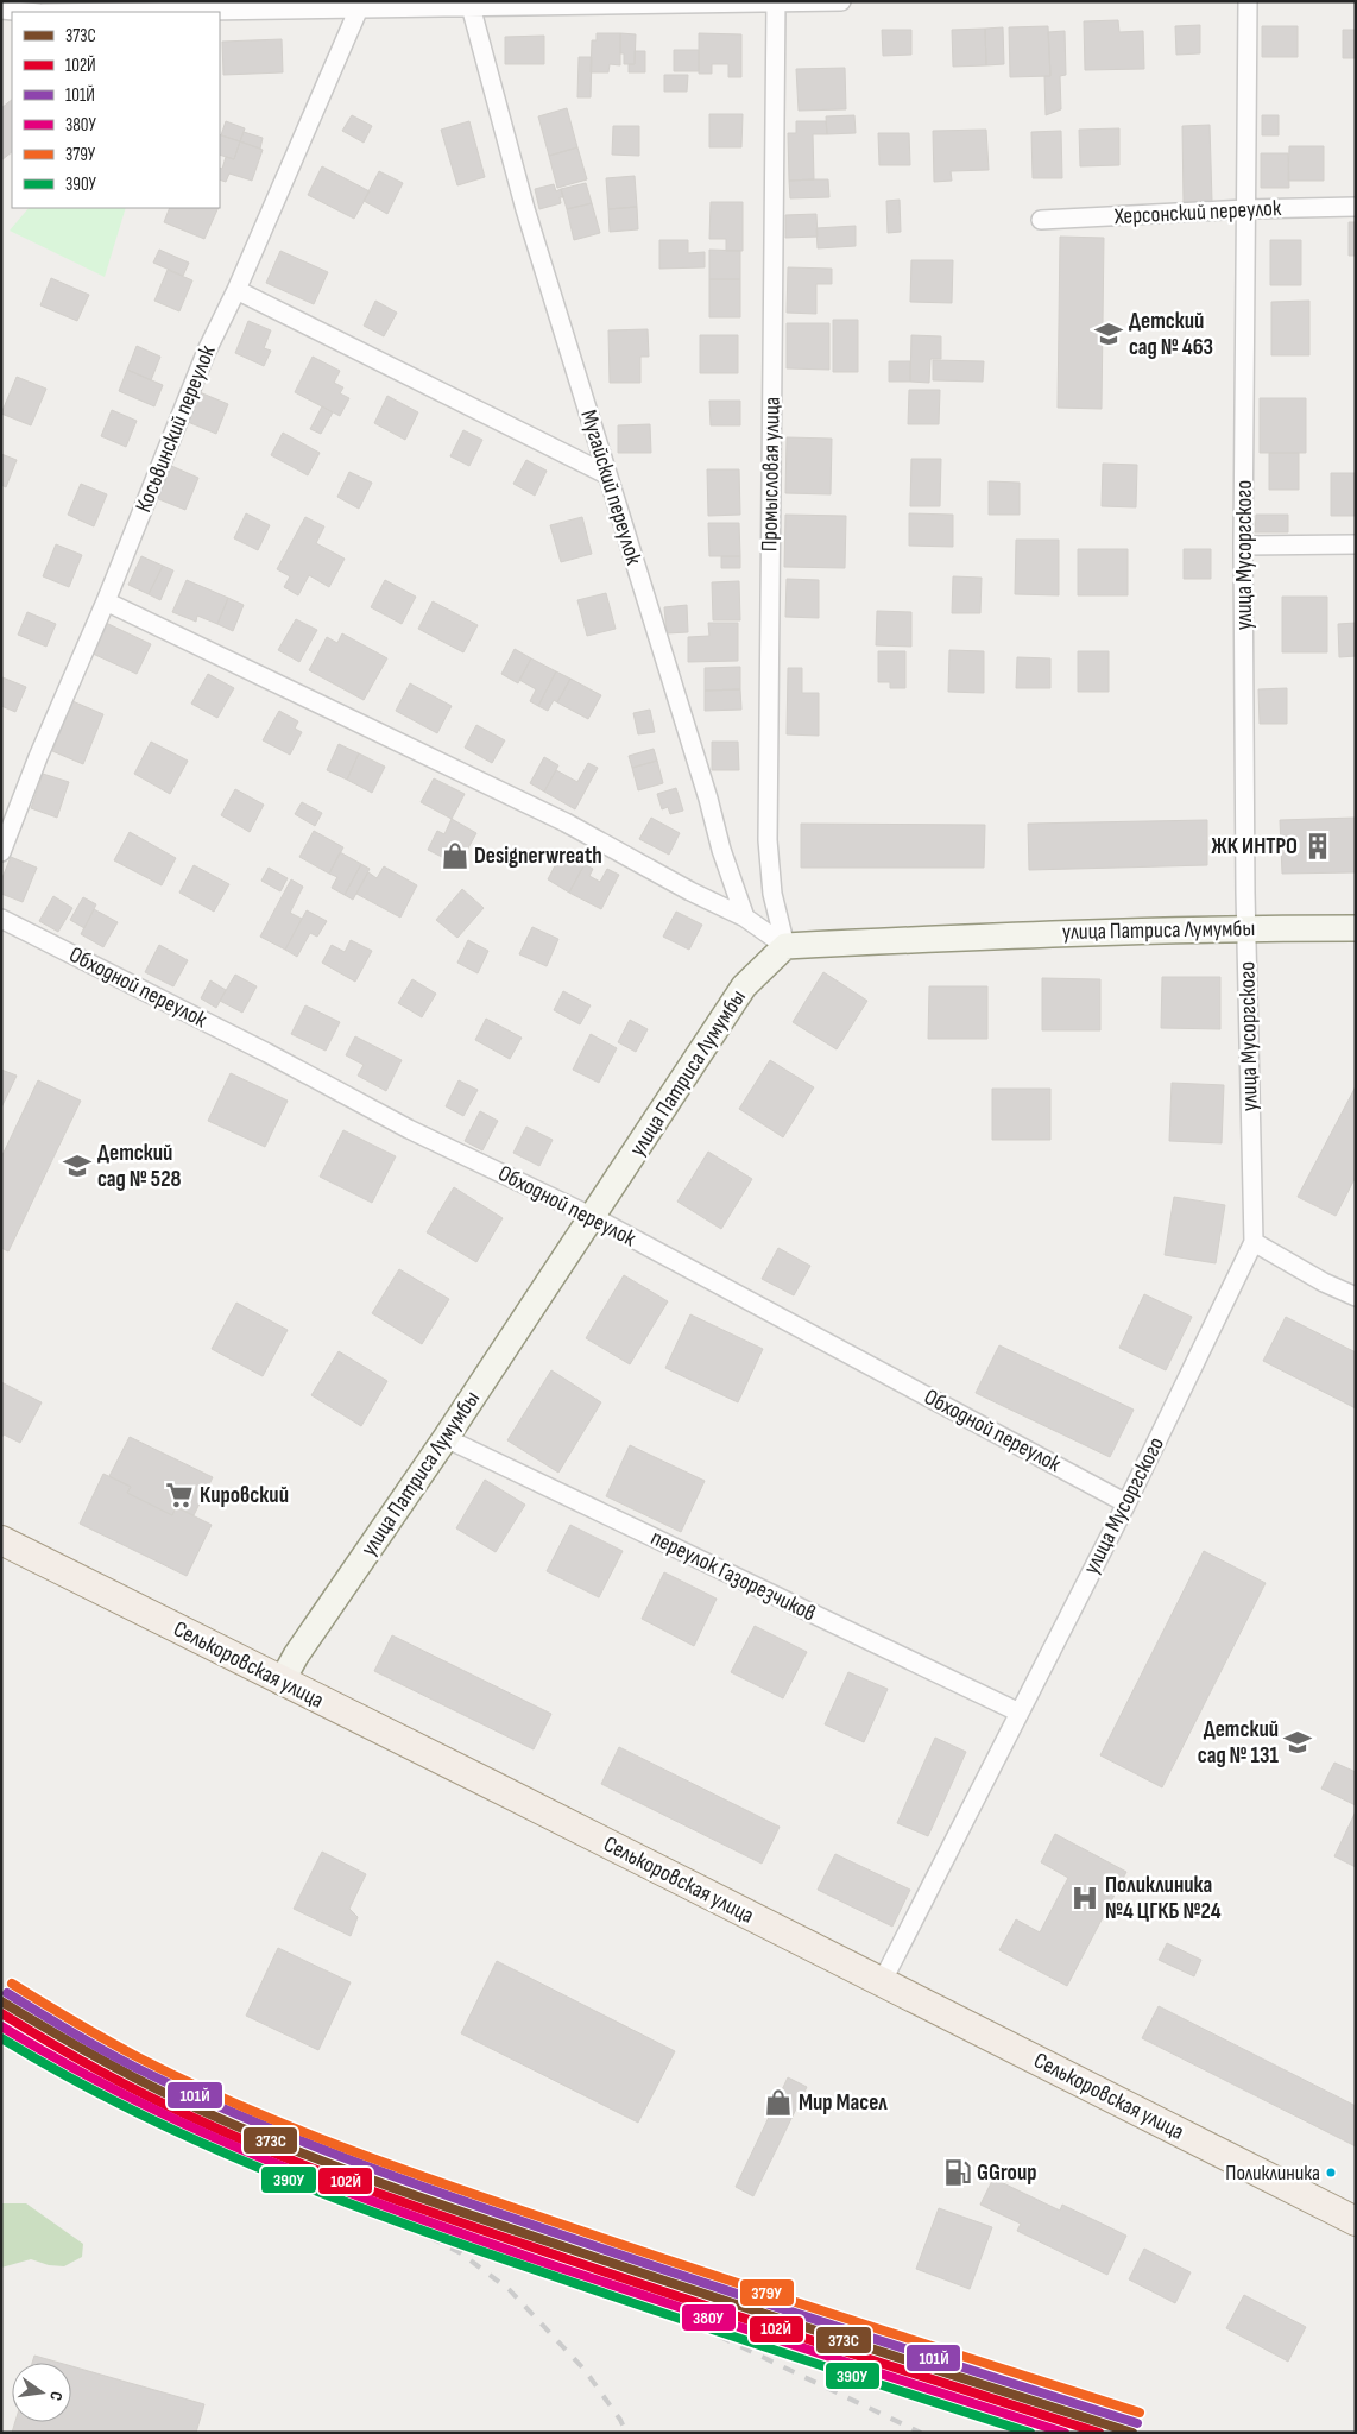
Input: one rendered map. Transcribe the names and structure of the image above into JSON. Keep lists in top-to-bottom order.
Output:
{
  "streets": {
    "main road": ["Селькоровская улица"],
    "street": [
      "Херсонский переулок",
      "Косьвинский переулок",
      "Промысловая улица",
      "Мугайский переулок",
      "улица Мусоргского",
      "улица Патриса Лумумбы",
      "Обходной переулок",
      "переулок Газорезчиков"
    ]
  },
  "crossings": [
    ["Херсонский переулок", "улица Мусоргского"],
    ["Промысловая улица", "улица Патриса Лумумбы"],
    ["улица Мусоргского", "улица Патриса Лумумбы"],
    ["улица Мусоргского", "Обходной переулок"],
    ["улица Мусоргского", "переулок Газорезчиков"],
    ["улица Мусоргского", "Селькоровская улица"],
    ["улица Патриса Лумумбы", "Обходной переулок"],
    ["улица Патриса Лумумбы", "переулок Газорезчиков"],
    ["улица Патриса Лумумбы", "Селькоровская улица"]
  ],
  "places": {
    "school or university": ["Детский сад № 463", "Детский сад № 528", "Детский сад № 131"],
    "building": ["ЖК ИНТРО"],
    "shop": ["Designerwreath", "Мир Масел"],
    "supermarket": ["Кировский"],
    "hospital": ["Поликлиника №4 ЦГКБ №24"],
    "fuel station": ["GGroup"],
    "other": ["Поликлиника"]
  },
  "lines": [
    "transit line 379У",
    "transit line 101Й",
    "transit line 373C",
    "transit line 102Й",
    "transit line 380У",
    "transit line 390У"
  ],
  "legend": [
    "373C",
    "102Й",
    "101Й",
    "380У",
    "379У",
    "390У"
  ],
  "north": "right"
}
